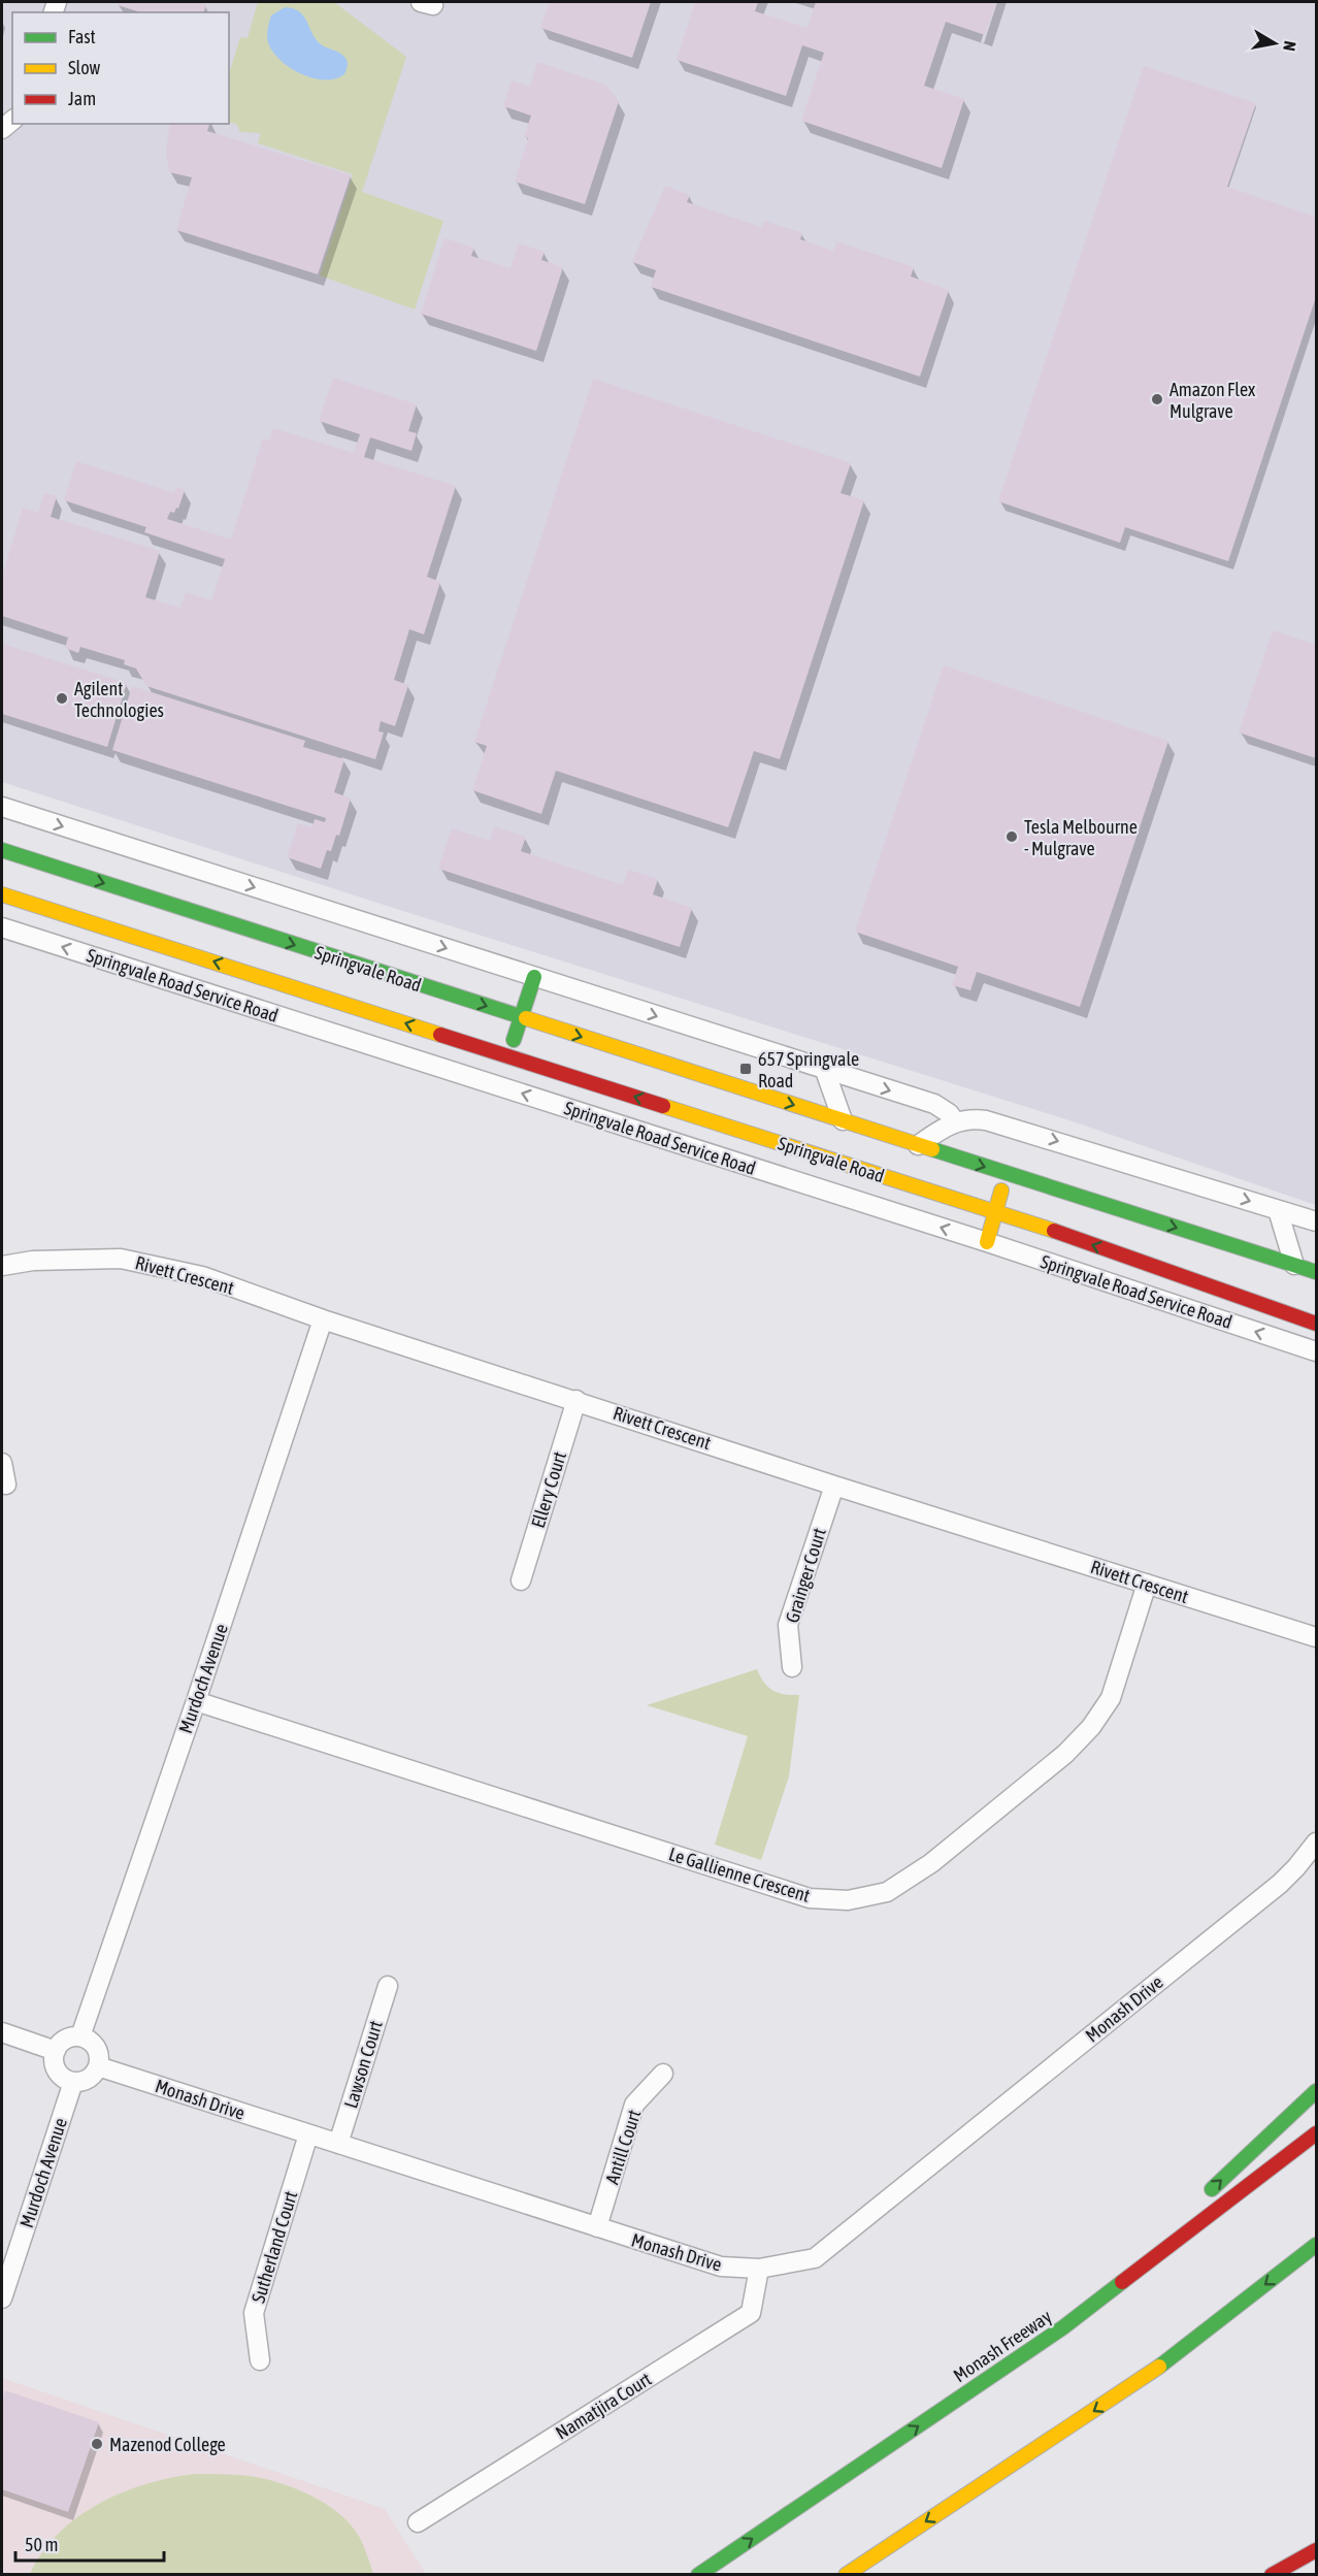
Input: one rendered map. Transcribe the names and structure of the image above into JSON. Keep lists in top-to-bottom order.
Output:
{
  "streets": {
    "main road": ["Springvale Road", "Monash Freeway"],
    "street": [
      "Springvale Road Service Road",
      "Rivett Crescent",
      "Ellery Court",
      "Grainger Court",
      "Murdoch Avenue",
      "Le Gallienne Crescent",
      "Monash Drive",
      "Lawson Court",
      "Antill Court",
      "Sutherland Court",
      "Namatjira Court"
    ]
  },
  "crossings": [
    ["Rivett Crescent", "Ellery Court"],
    ["Rivett Crescent", "Grainger Court"],
    ["Rivett Crescent", "Murdoch Avenue"],
    ["Rivett Crescent", "Le Gallienne Crescent"],
    ["Murdoch Avenue", "Le Gallienne Crescent"],
    ["Murdoch Avenue", "Monash Drive"],
    ["Monash Drive", "Lawson Court"],
    ["Monash Drive", "Antill Court"],
    ["Monash Drive", "Sutherland Court"],
    ["Monash Drive", "Namatjira Court"]
  ],
  "places": {
    "other": [
      "Amazon Flex Mulgrave",
      "Agilent Technologies",
      "Tesla Melbourne - Mulgrave",
      "Mazenod College"
    ],
    "transit": ["657 Springvale Road"]
  },
  "legend": ["Fast", "Slow", "Jam"],
  "scale_bar": "50 m",
  "north": "right"
}
